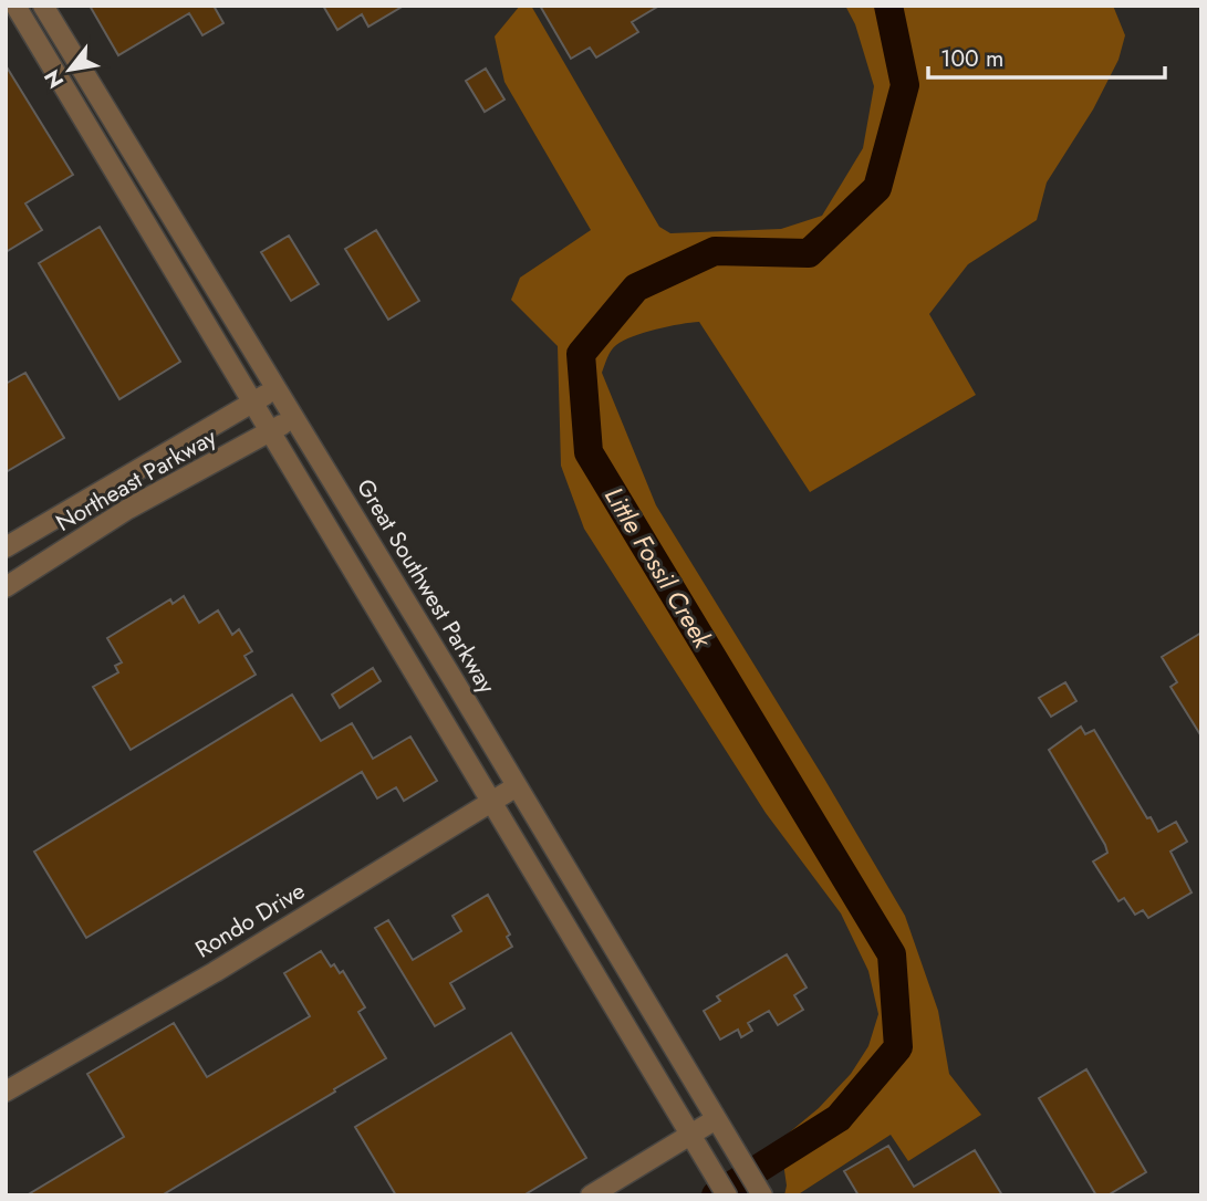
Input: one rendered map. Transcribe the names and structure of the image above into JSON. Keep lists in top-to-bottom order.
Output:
{
  "streets": {
    "street": ["Northeast Parkway", "Great Southwest Parkway", "Rondo Drive"]
  },
  "crossings": [
    ["Northeast Parkway", "Great Southwest Parkway"],
    ["Great Southwest Parkway", "Rondo Drive"]
  ],
  "water": ["Little Fossil Creek"],
  "scale_bar": "100 m",
  "north": "bottom left"
}
